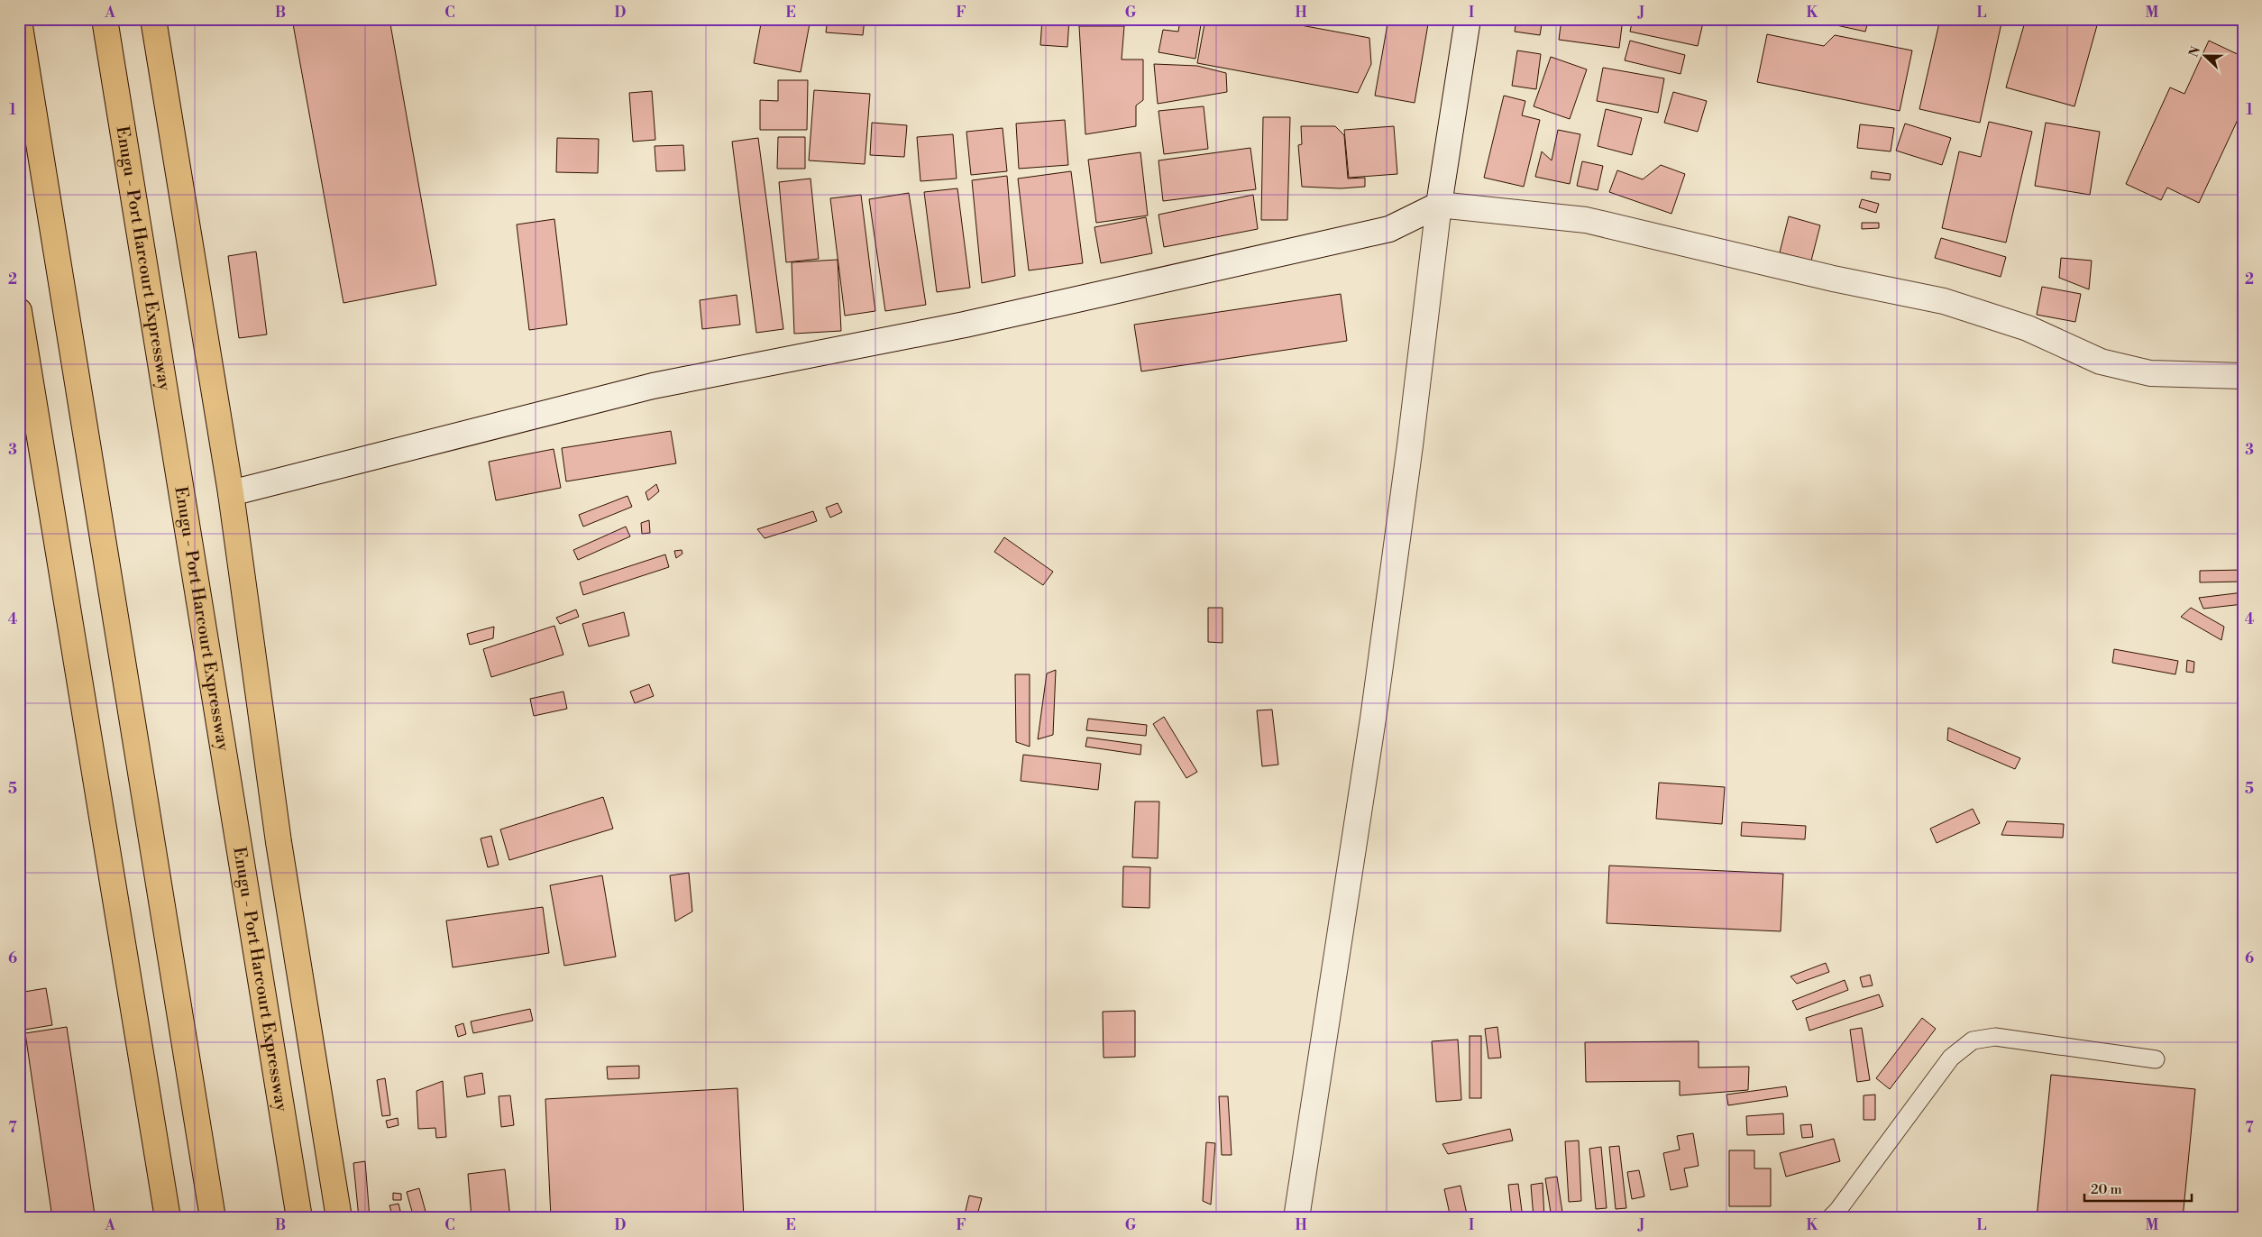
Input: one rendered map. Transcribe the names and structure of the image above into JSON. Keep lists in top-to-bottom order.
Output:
{
  "streets": {
    "main road": ["Enugu - Port Harcourt Expressway"]
  },
  "scale_bar": "20 m",
  "north": "left",
  "grid": {
    "columns": [
      "A",
      "B",
      "C",
      "D",
      "E",
      "F",
      "G",
      "H",
      "I",
      "J",
      "K",
      "L",
      "M"
    ],
    "rows": [
      "1",
      "2",
      "3",
      "4",
      "5",
      "6",
      "7"
    ]
  }
}
